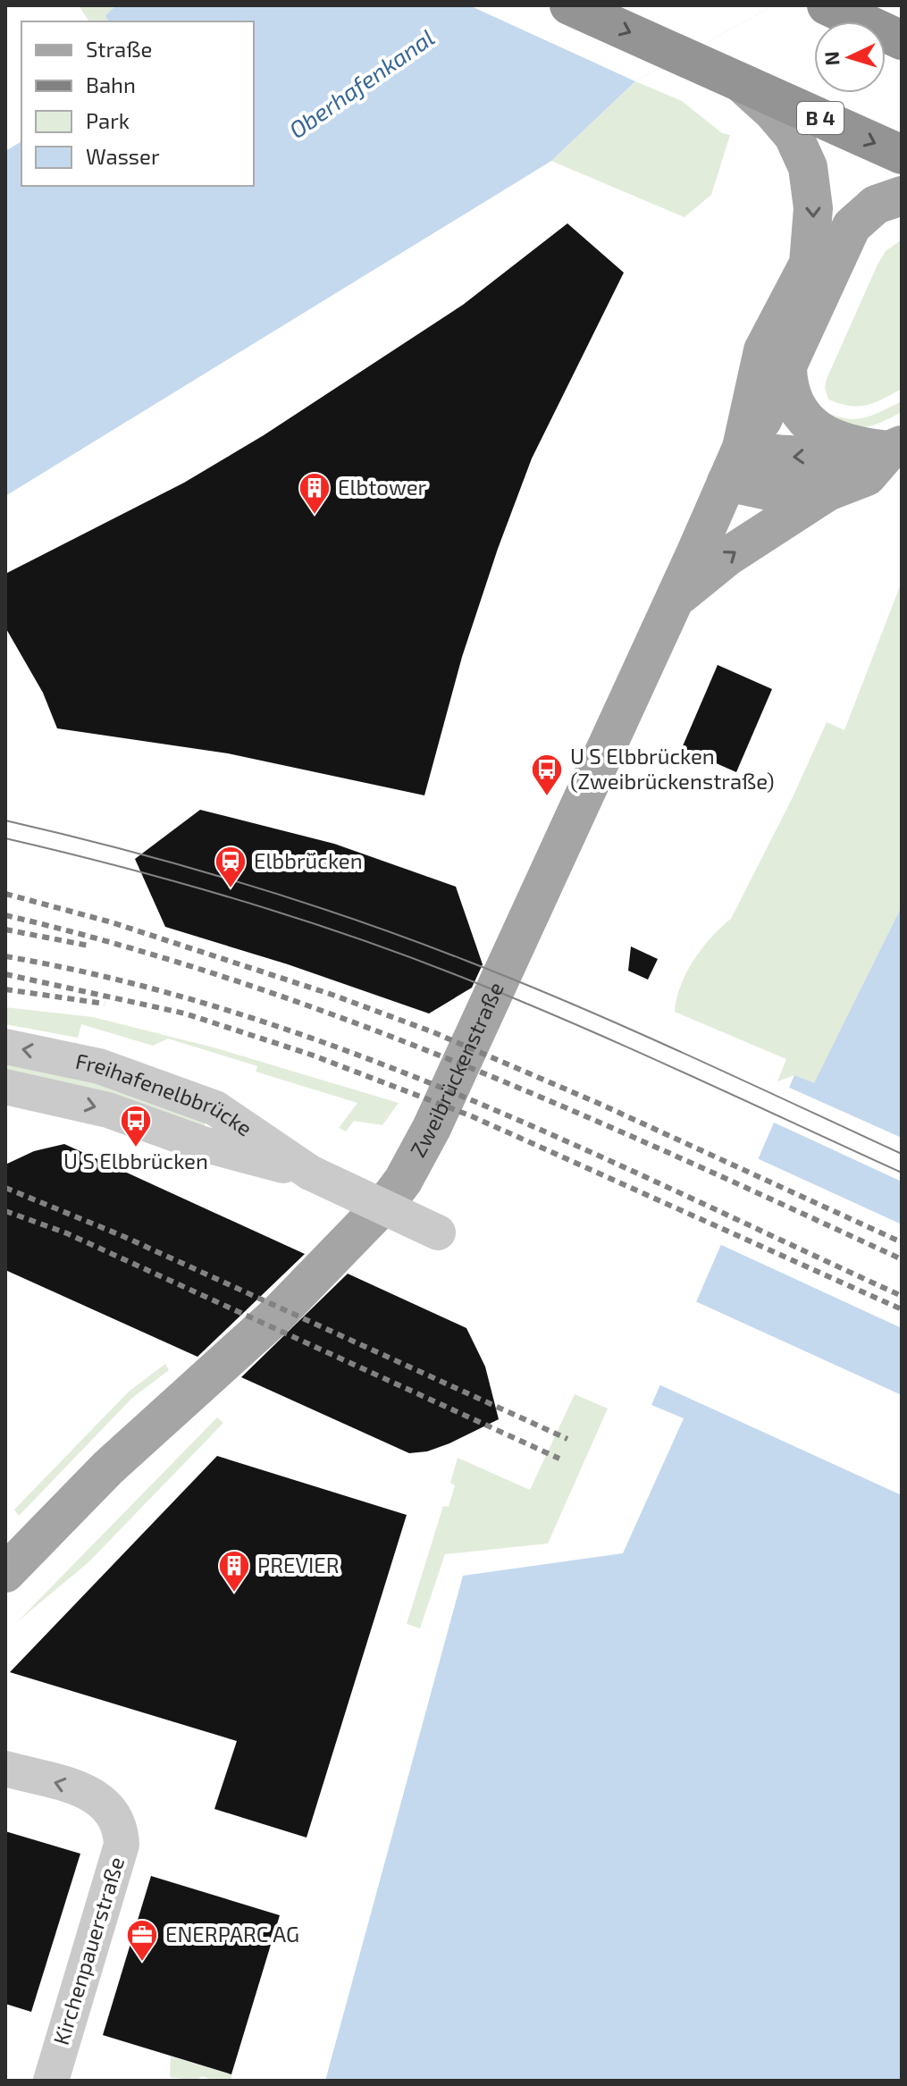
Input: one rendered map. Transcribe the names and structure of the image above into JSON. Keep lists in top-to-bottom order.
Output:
{
  "streets": {
    "highway": ["B 4"],
    "main road": ["Zweibrückenstraße"],
    "street": ["Freihafenelbbrücke", "Kirchenpauerstraße"]
  },
  "water": ["Oberhafenkanal"],
  "places": {
    "building": ["Elbtower", "PREVIER"],
    "bus stop": ["U S Elbbrücken (Zweibrückenstraße)", "U S Elbbrücken"],
    "station": ["Elbbrücken"],
    "office": ["ENERPARC AG"]
  },
  "legend": [
    "Straße",
    "Bahn",
    "Park",
    "Wasser"
  ],
  "north": "left"
}
